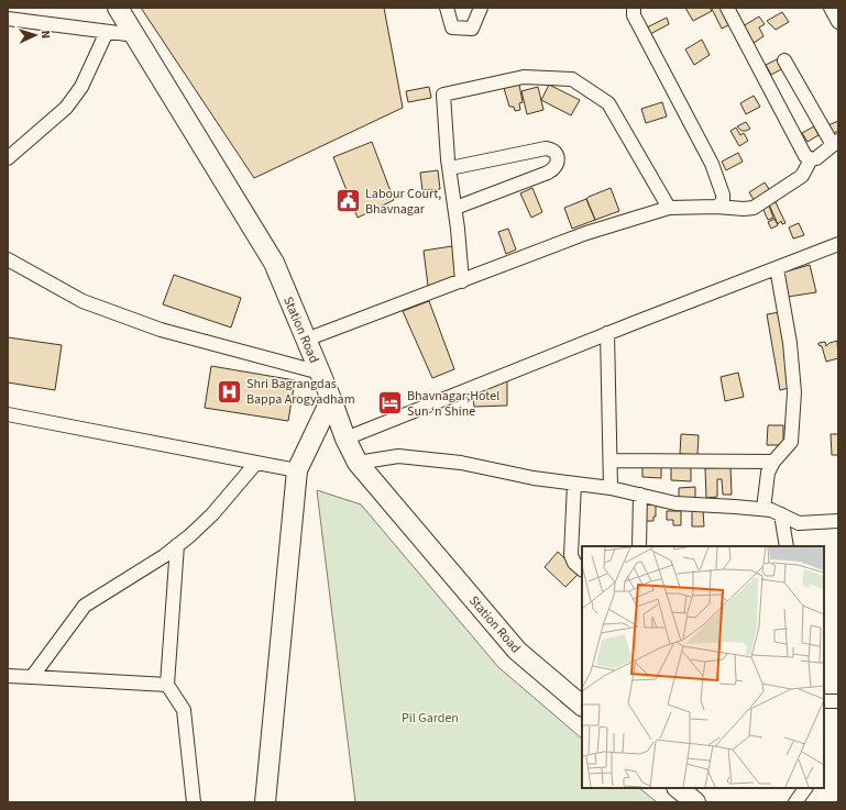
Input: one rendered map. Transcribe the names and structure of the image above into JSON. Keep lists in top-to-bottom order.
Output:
{
  "streets": {
    "main road": ["Station Road"]
  },
  "parks": ["Pil Garden"],
  "places": {
    "public building": ["Labour Court, Bhavnagar"],
    "hospital": ["Shri Bagrangdas Bappa Arogyadham"],
    "hotel": ["Bhavnagar;Hotel Sun ‘n Shine"]
  },
  "north": "right"
}
